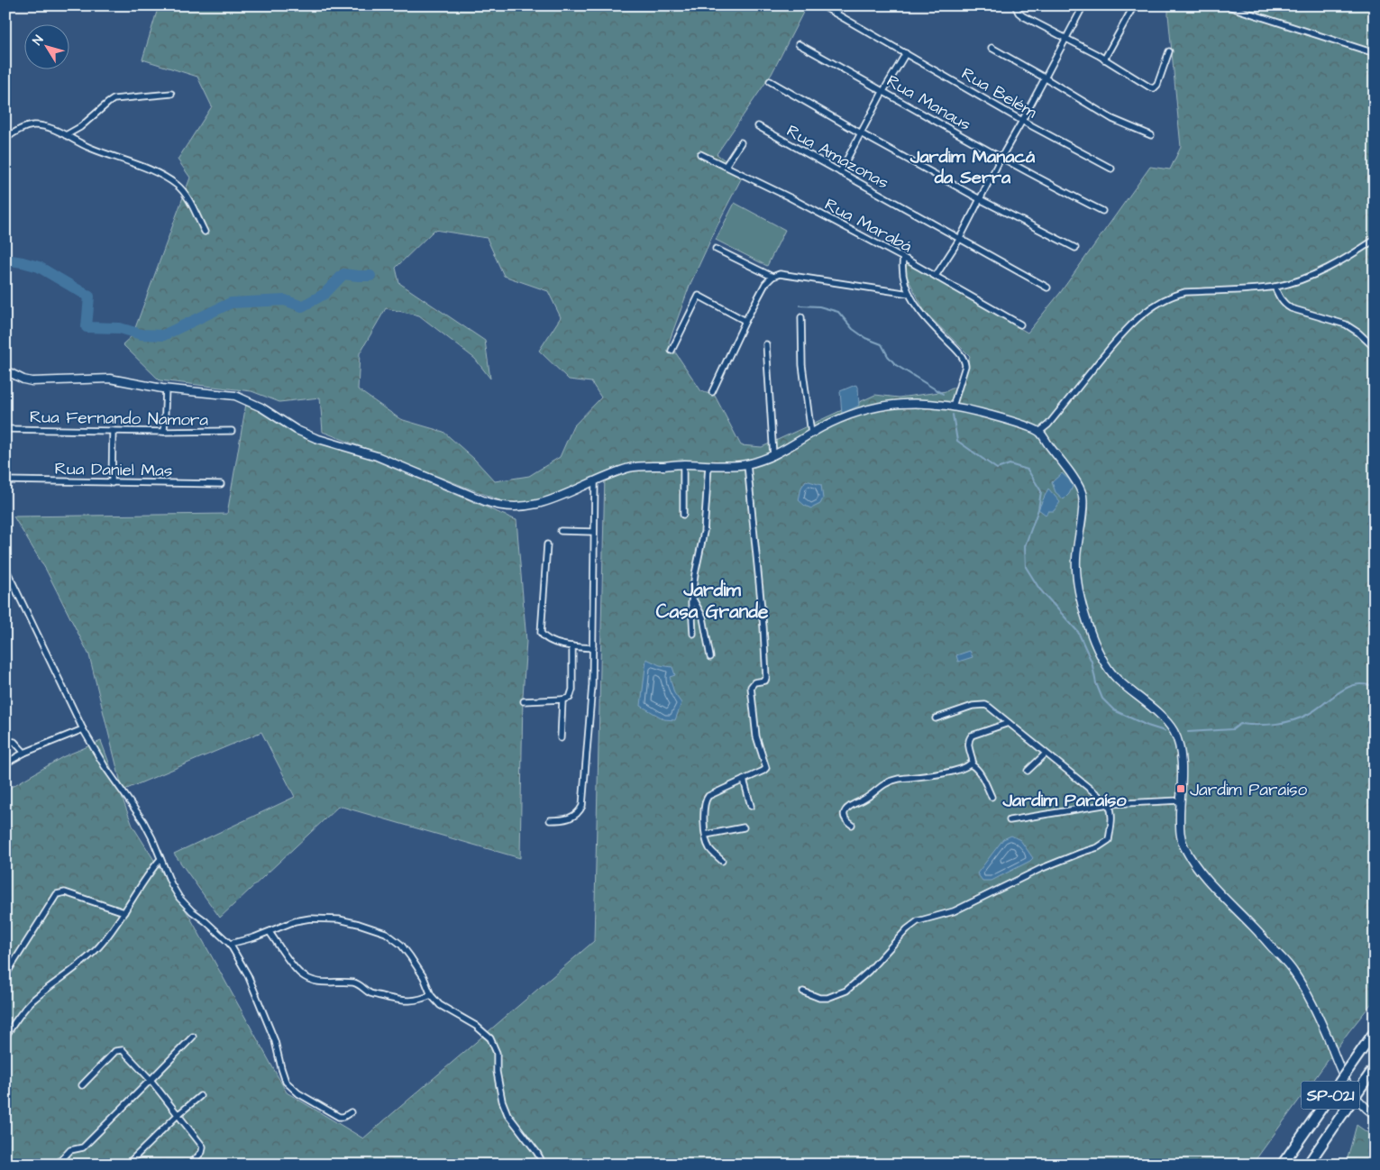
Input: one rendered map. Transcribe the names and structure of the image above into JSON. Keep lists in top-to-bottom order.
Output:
{
  "streets": {
    "highway": ["SP-021"],
    "street": [
      "Rua Belém",
      "Rua Manaus",
      "Rua Amazonas",
      "Rua Marabá",
      "Rua Fernando Namora",
      "Rua Daniel Mas"
    ]
  },
  "districts": ["Jardim Manacá da Serra", "Jardim Casa Grande", "Jardim Paraíso"],
  "places": {
    "transit": ["Jardim Paraíso"]
  },
  "north": "top left"
}
